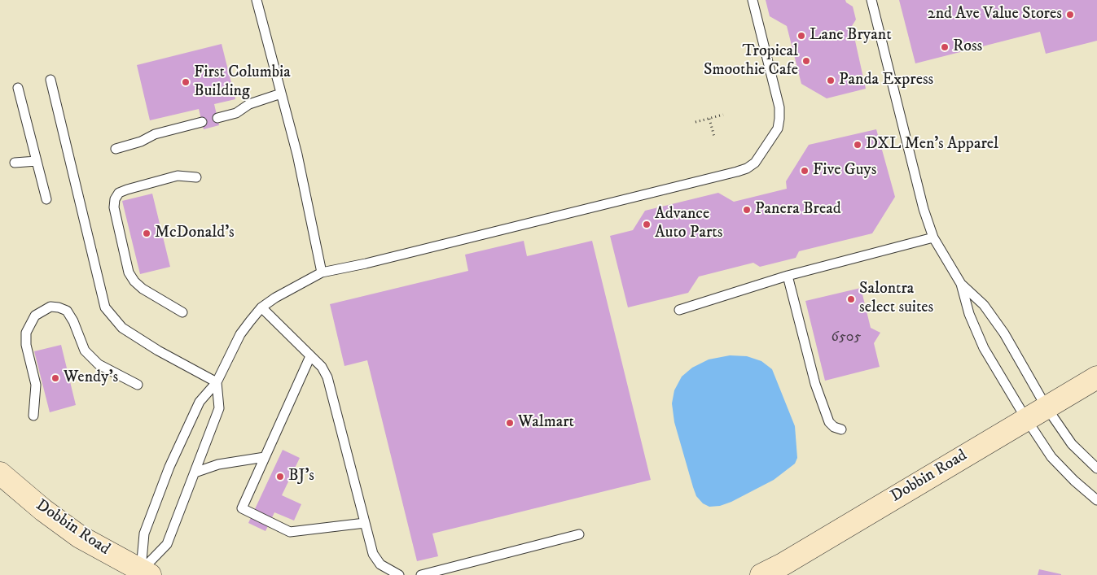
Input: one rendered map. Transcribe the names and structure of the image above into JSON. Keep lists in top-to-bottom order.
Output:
{
  "streets": {
    "street": ["Dobbin Road"]
  },
  "places": [
    "2nd Ave Value Stores",
    "Lane Bryant",
    "Ross",
    "Tropical Smoothie Cafe",
    "Panda Express",
    "First Columbia Building",
    "DXL Men's Apparel",
    "Five Guys",
    "Panera Bread",
    "Advance Auto Parts",
    "McDonald's",
    "Salontra select suites",
    "Wendy's",
    "Walmart",
    "BJ's"
  ],
  "house_numbers": ["6505"]
}
